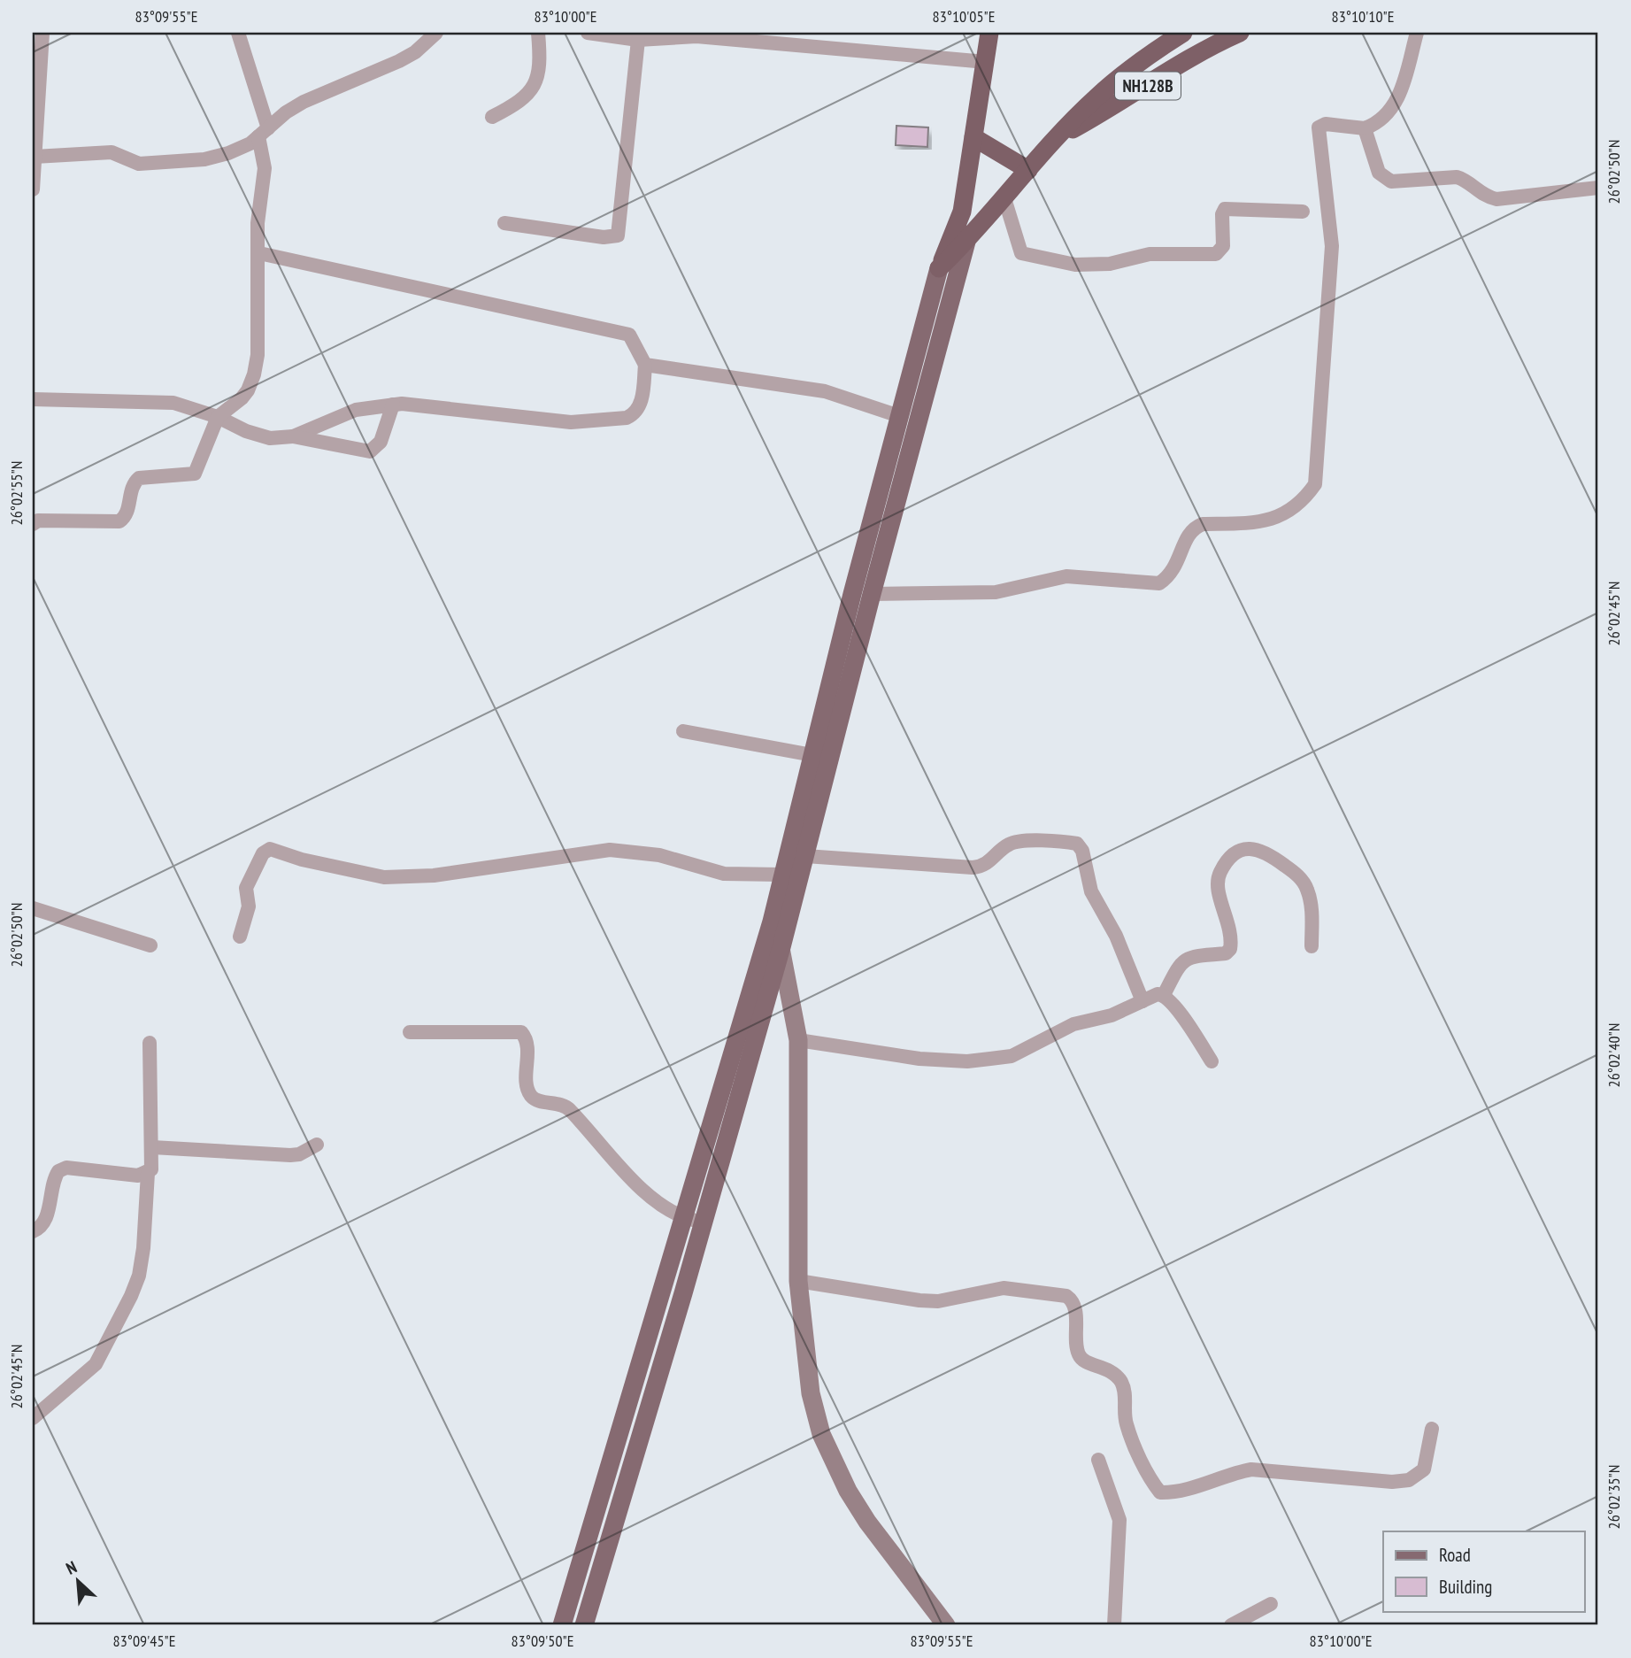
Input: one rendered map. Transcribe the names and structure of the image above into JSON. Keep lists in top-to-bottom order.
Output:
{
  "streets": {
    "highway": ["NH128B"]
  },
  "legend": ["Road", "Building"],
  "north": "top left",
  "coordinates": [
    "83°09'55\"E",
    "83°10'00\"E",
    "83°10'05\"E",
    "83°10'10\"E",
    "26°02'50\"N",
    "26°02'55\"N",
    "26°02'45\"N",
    "26°02'40\"N",
    "26°02'35\"N",
    "83°09'45\"E",
    "83°09'50\"E"
  ]
}
